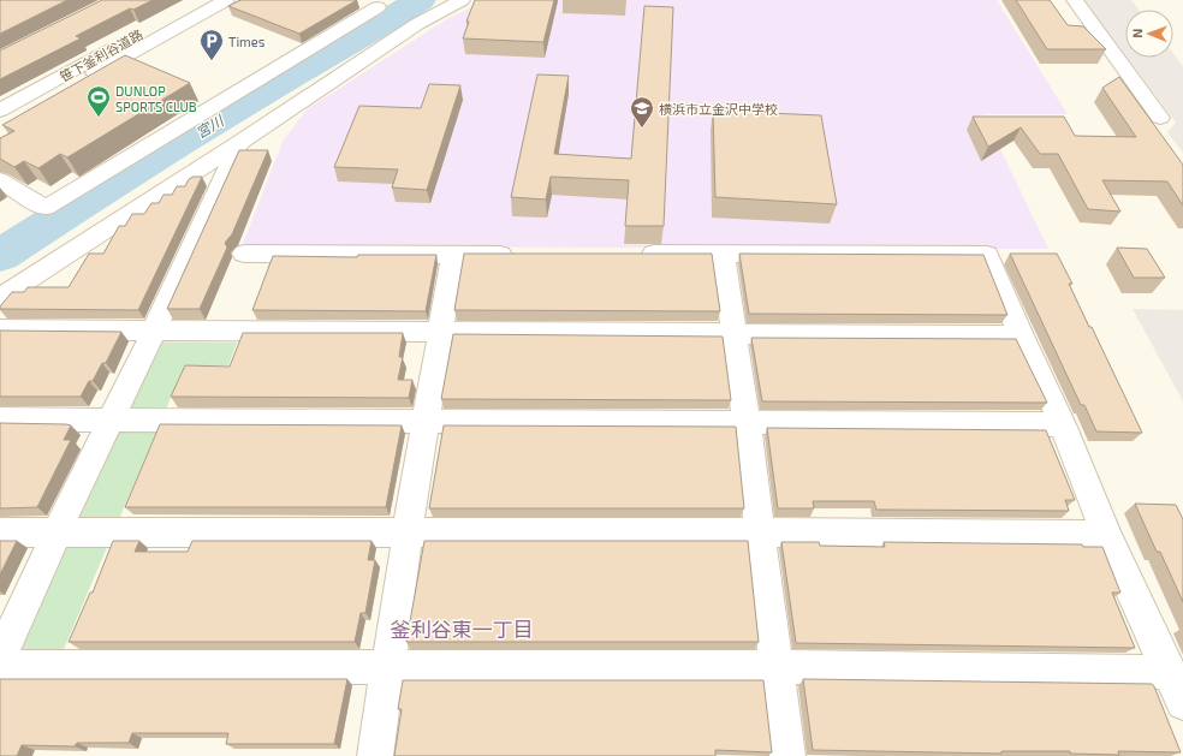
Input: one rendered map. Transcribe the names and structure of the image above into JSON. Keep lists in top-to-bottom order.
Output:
{
  "streets": {
    "street": ["笹下釜利谷道路"]
  },
  "districts": ["釜利谷東一丁目"],
  "water": ["宮川"],
  "places": {
    "parking": ["Times"],
    "sports": ["DUNLOP SPORTS CLUB"],
    "school or university": ["横浜市立金沢中学校"]
  },
  "north": "left"
}
